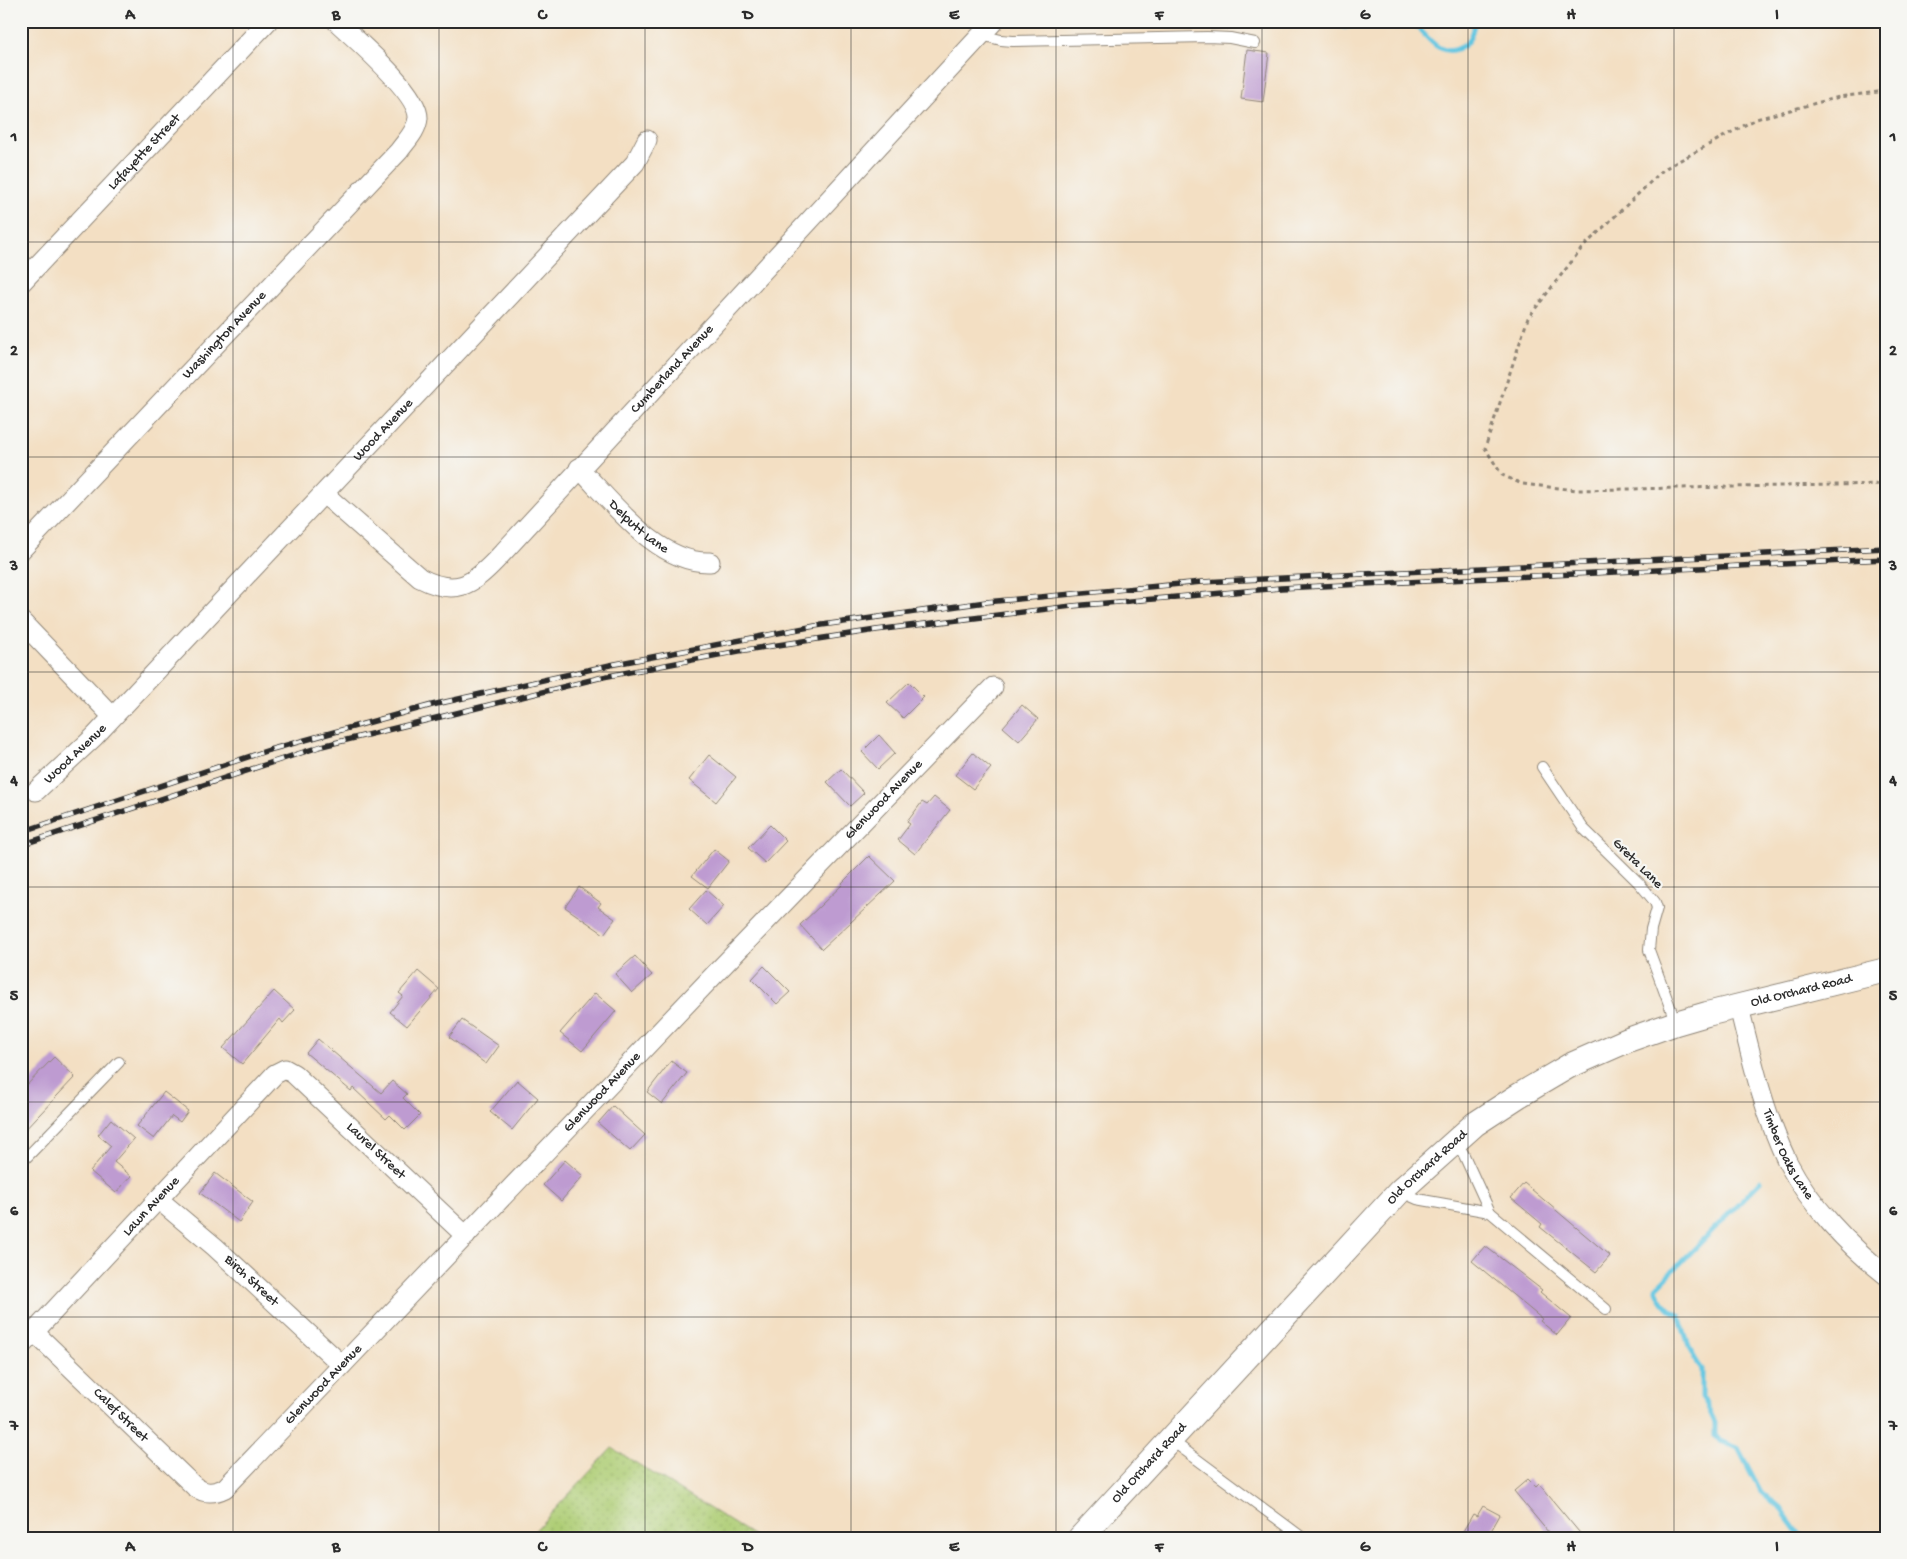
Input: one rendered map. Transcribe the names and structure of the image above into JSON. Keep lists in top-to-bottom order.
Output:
{
  "streets": {
    "street": [
      "Lafayette Street",
      "Washington Avenue",
      "Cumberland Avenue",
      "Wood Avenue",
      "Delputt Lane",
      "Glenwood Avenue",
      "Old Orchard Road",
      "Laurel Street",
      "Timber Oaks Lane",
      "Lawn Avenue",
      "Birch Street",
      "Calef Street"
    ],
    "lane": ["Greta Lane"]
  },
  "crossings": [
    ["Cumberland Avenue", "Wood Avenue"],
    ["Cumberland Avenue", "Delputt Lane"],
    ["Glenwood Avenue", "Laurel Street"],
    ["Glenwood Avenue", "Birch Street"],
    ["Glenwood Avenue", "Calef Street"],
    ["Greta Lane", "Old Orchard Road"],
    ["Old Orchard Road", "Timber Oaks Lane"],
    ["Laurel Street", "Lawn Avenue"],
    ["Lawn Avenue", "Birch Street"],
    ["Lawn Avenue", "Calef Street"]
  ],
  "grid": {
    "columns": [
      "A",
      "B",
      "C",
      "D",
      "E",
      "F",
      "G",
      "H",
      "I"
    ],
    "rows": [
      "1",
      "2",
      "3",
      "4",
      "5",
      "6",
      "7"
    ]
  }
}
